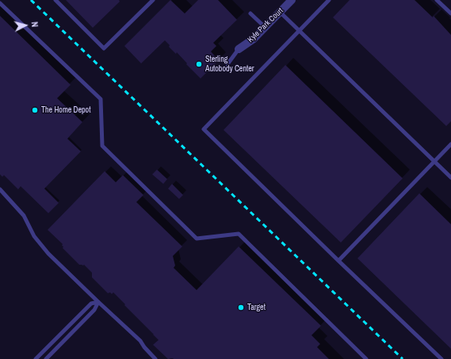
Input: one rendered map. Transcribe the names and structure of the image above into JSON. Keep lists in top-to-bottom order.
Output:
{
  "streets": {
    "street": ["Kyle Park Court"]
  },
  "places": ["Sterling Autobody Center", "The Home Depot", "Target"],
  "north": "right"
}
